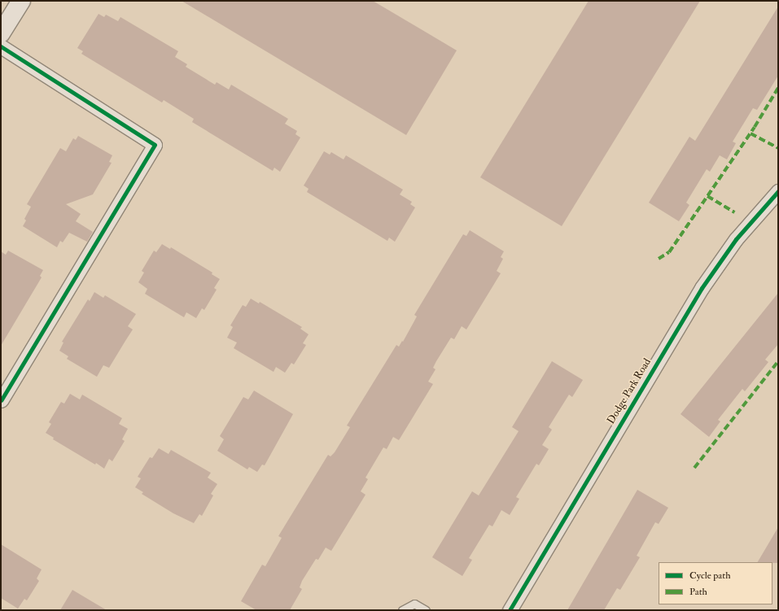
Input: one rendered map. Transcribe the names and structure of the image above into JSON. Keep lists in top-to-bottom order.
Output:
{
  "streets": {
    "street": ["Dodge Park Road"]
  },
  "legend": ["Cycle path", "Path"]
}
